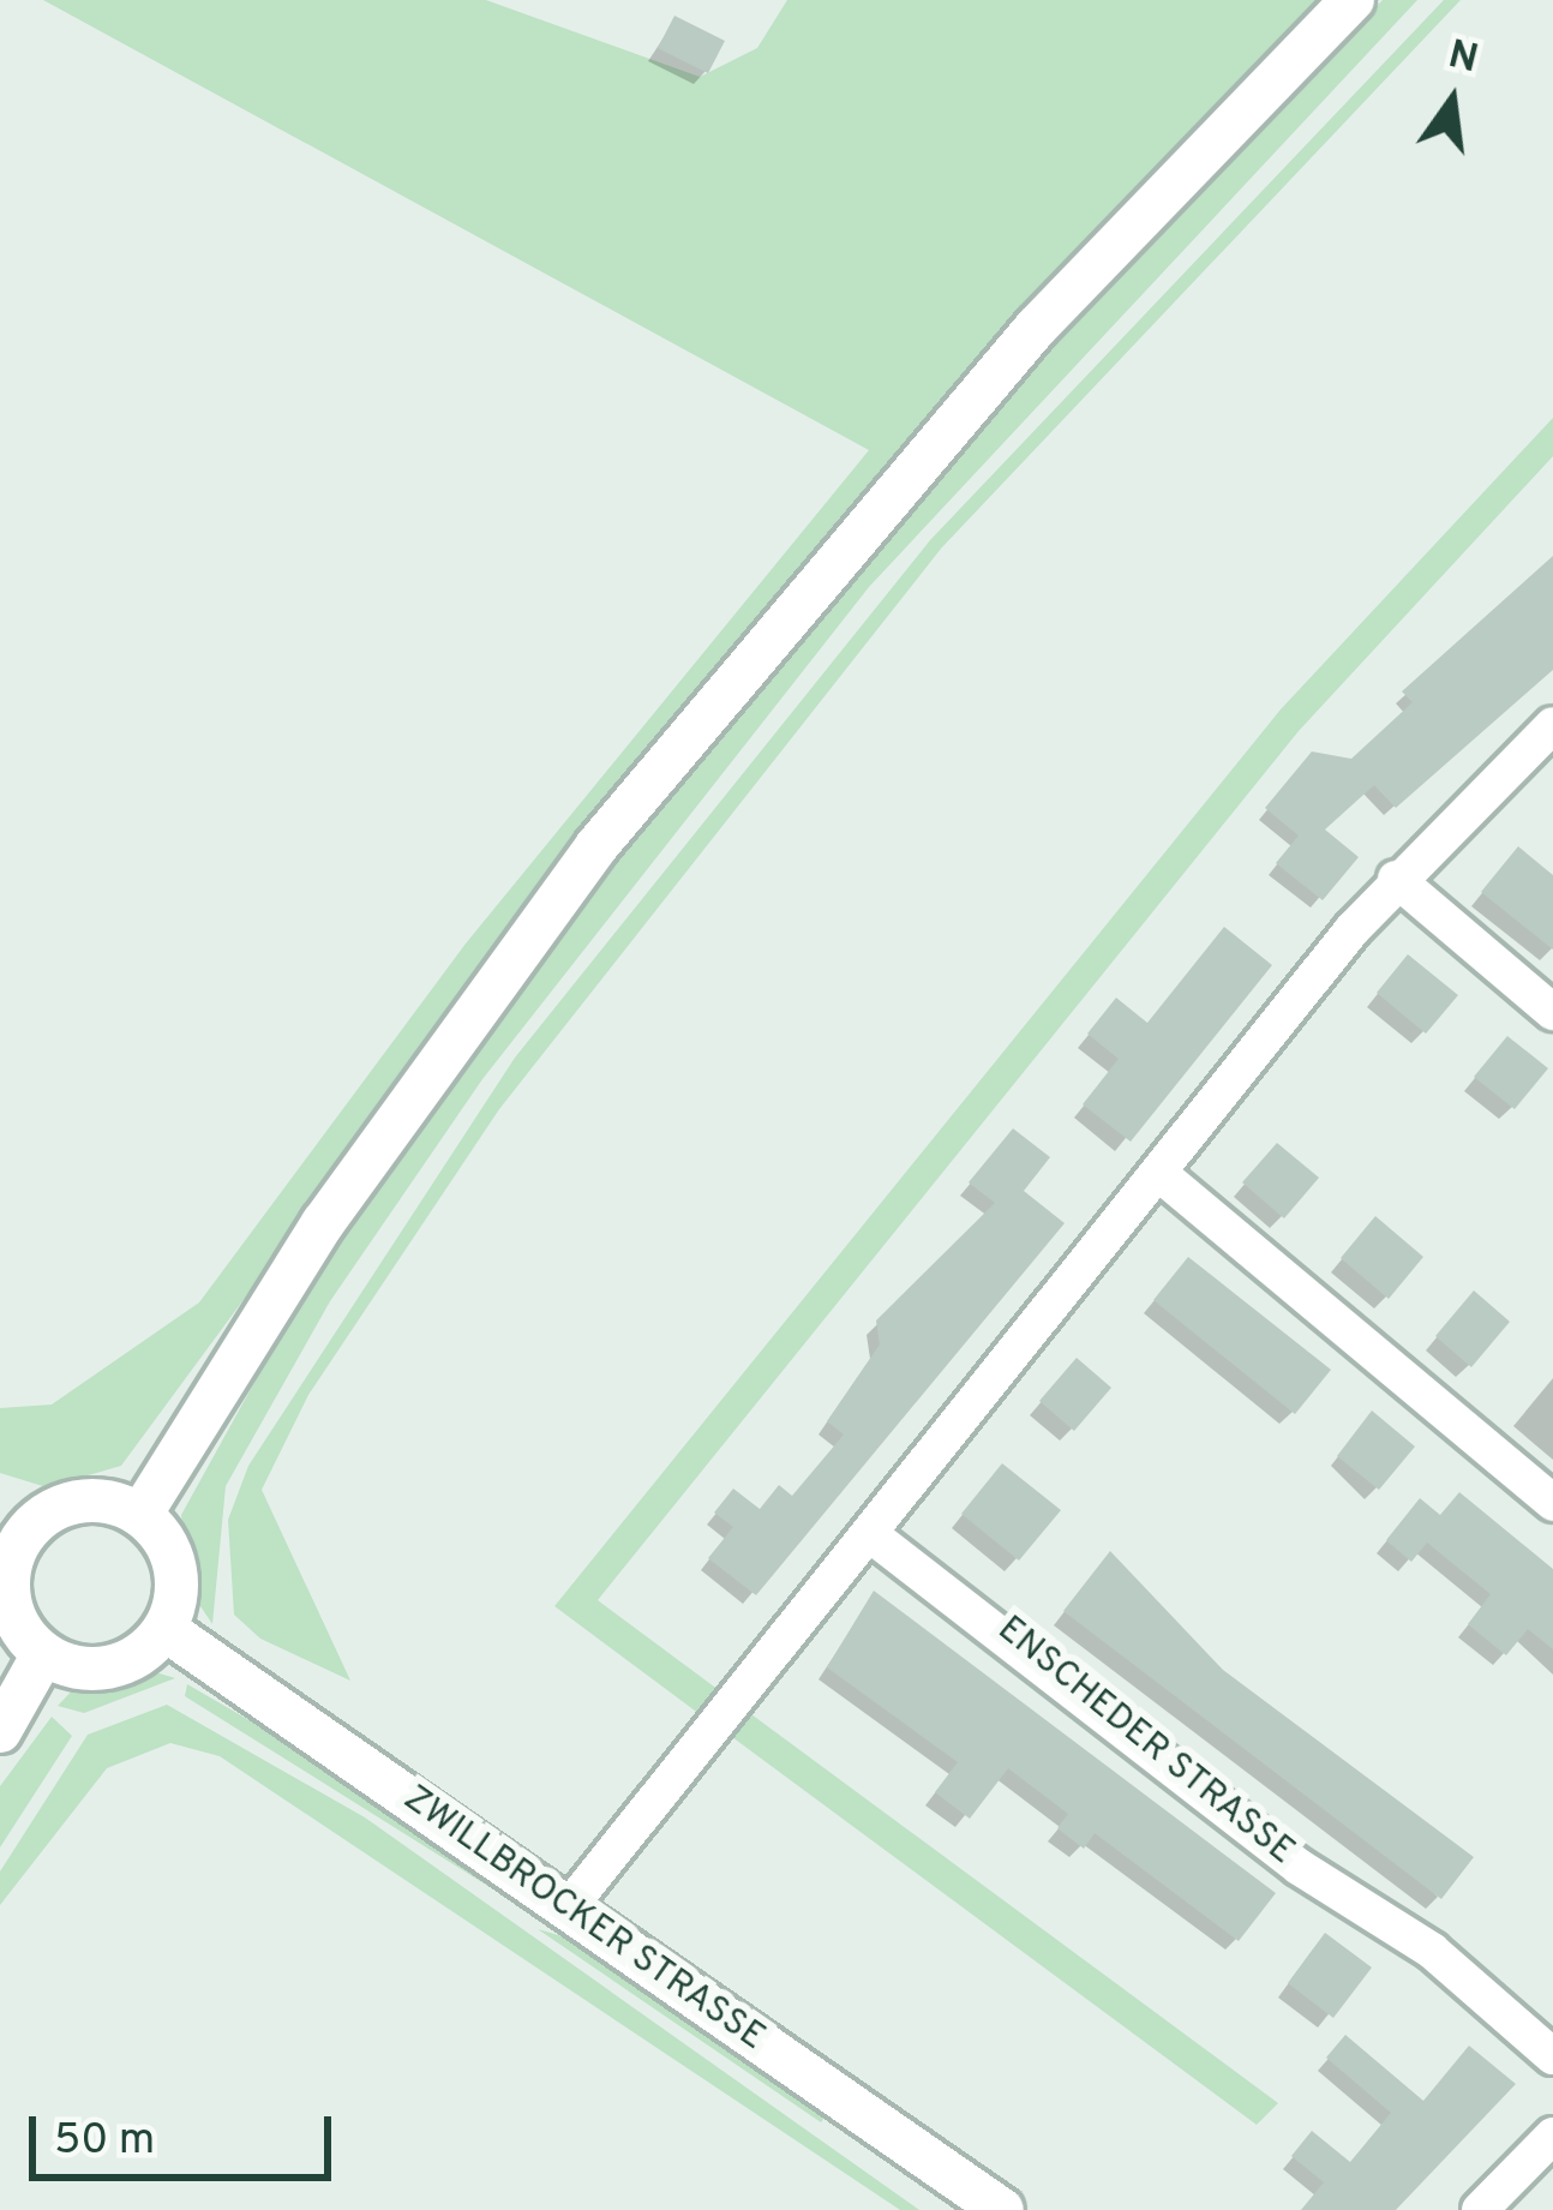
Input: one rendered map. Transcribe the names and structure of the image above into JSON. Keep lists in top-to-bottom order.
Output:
{
  "streets": {
    "main road": ["ZWILLBROCKER STRASSE"],
    "street": ["ENSCHEDER STRASSE"]
  },
  "scale_bar": "50 m",
  "north": "top"
}
